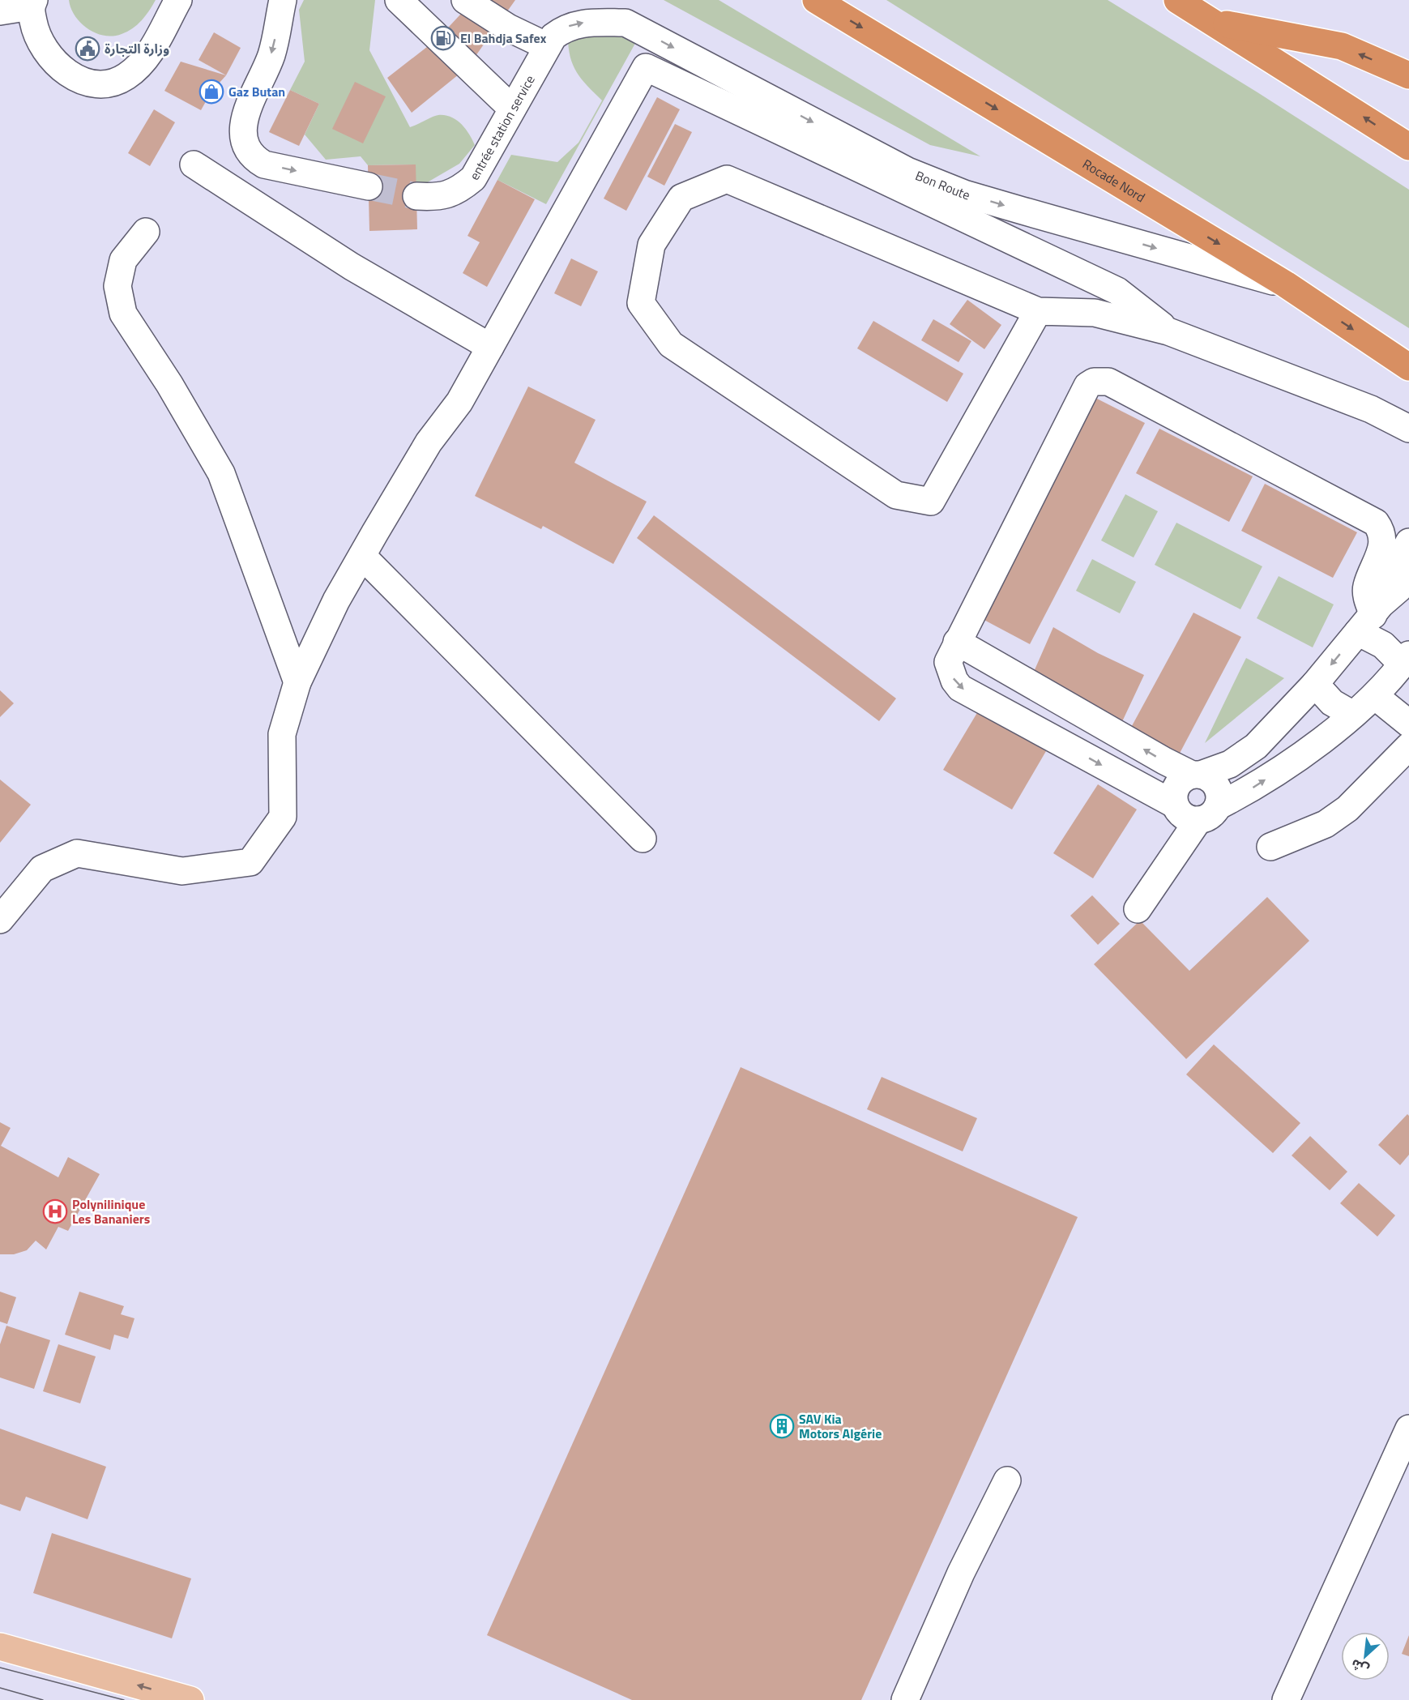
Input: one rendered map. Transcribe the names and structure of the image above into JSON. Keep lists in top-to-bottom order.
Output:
{
  "streets": {
    "highway": ["Rocade Nord"],
    "street": ["entrée station service", "Bon Route"]
  },
  "crossings": [
    ["entrée station service", "Bon Route"],
    ["Rocade Nord", "Bon Route"]
  ],
  "places": {
    "fuel station": ["El Bahdja Safex"],
    "public building": ["وزارة التجارة"],
    "shop": ["Gaz Butan"],
    "hospital": ["Polynilinique Les Bananiers"],
    "building": ["SAV Kia Motors Algérie"]
  },
  "north": "bottom left"
}
